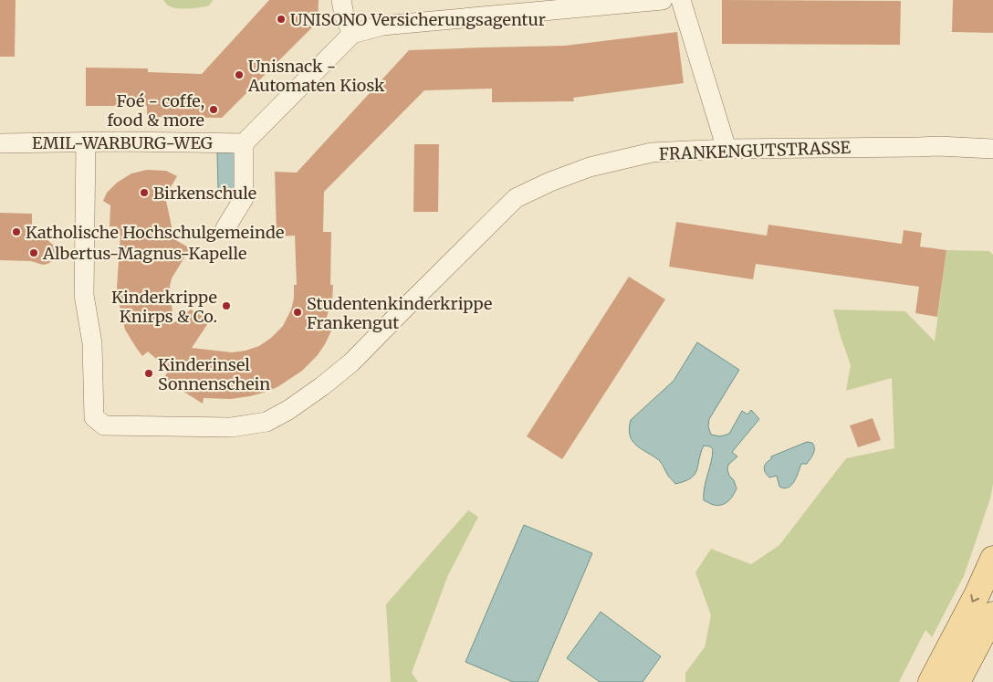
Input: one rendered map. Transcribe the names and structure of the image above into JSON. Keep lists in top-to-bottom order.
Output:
{
  "streets": {
    "street": ["EMIL-WARBURG-WEG", "FRANKENGUTSTRASSE"]
  },
  "crossings": [
    ["EMIL-WARBURG-WEG", "FRANKENGUTSTRASSE"]
  ],
  "places": [
    "UNISONO Versicherungsagentur",
    "Unisnack - Automaten Kiosk",
    "Foé - coffe, food & more",
    "Birkenschule",
    "Katholische Hochschulgemeinde",
    "Albertus-Magnus-Kapelle",
    "Kinderkrippe Knirps & Co.",
    "Studentenkinderkrippe Frankengut",
    "Kinderinsel Sonnenschein"
  ]
}
